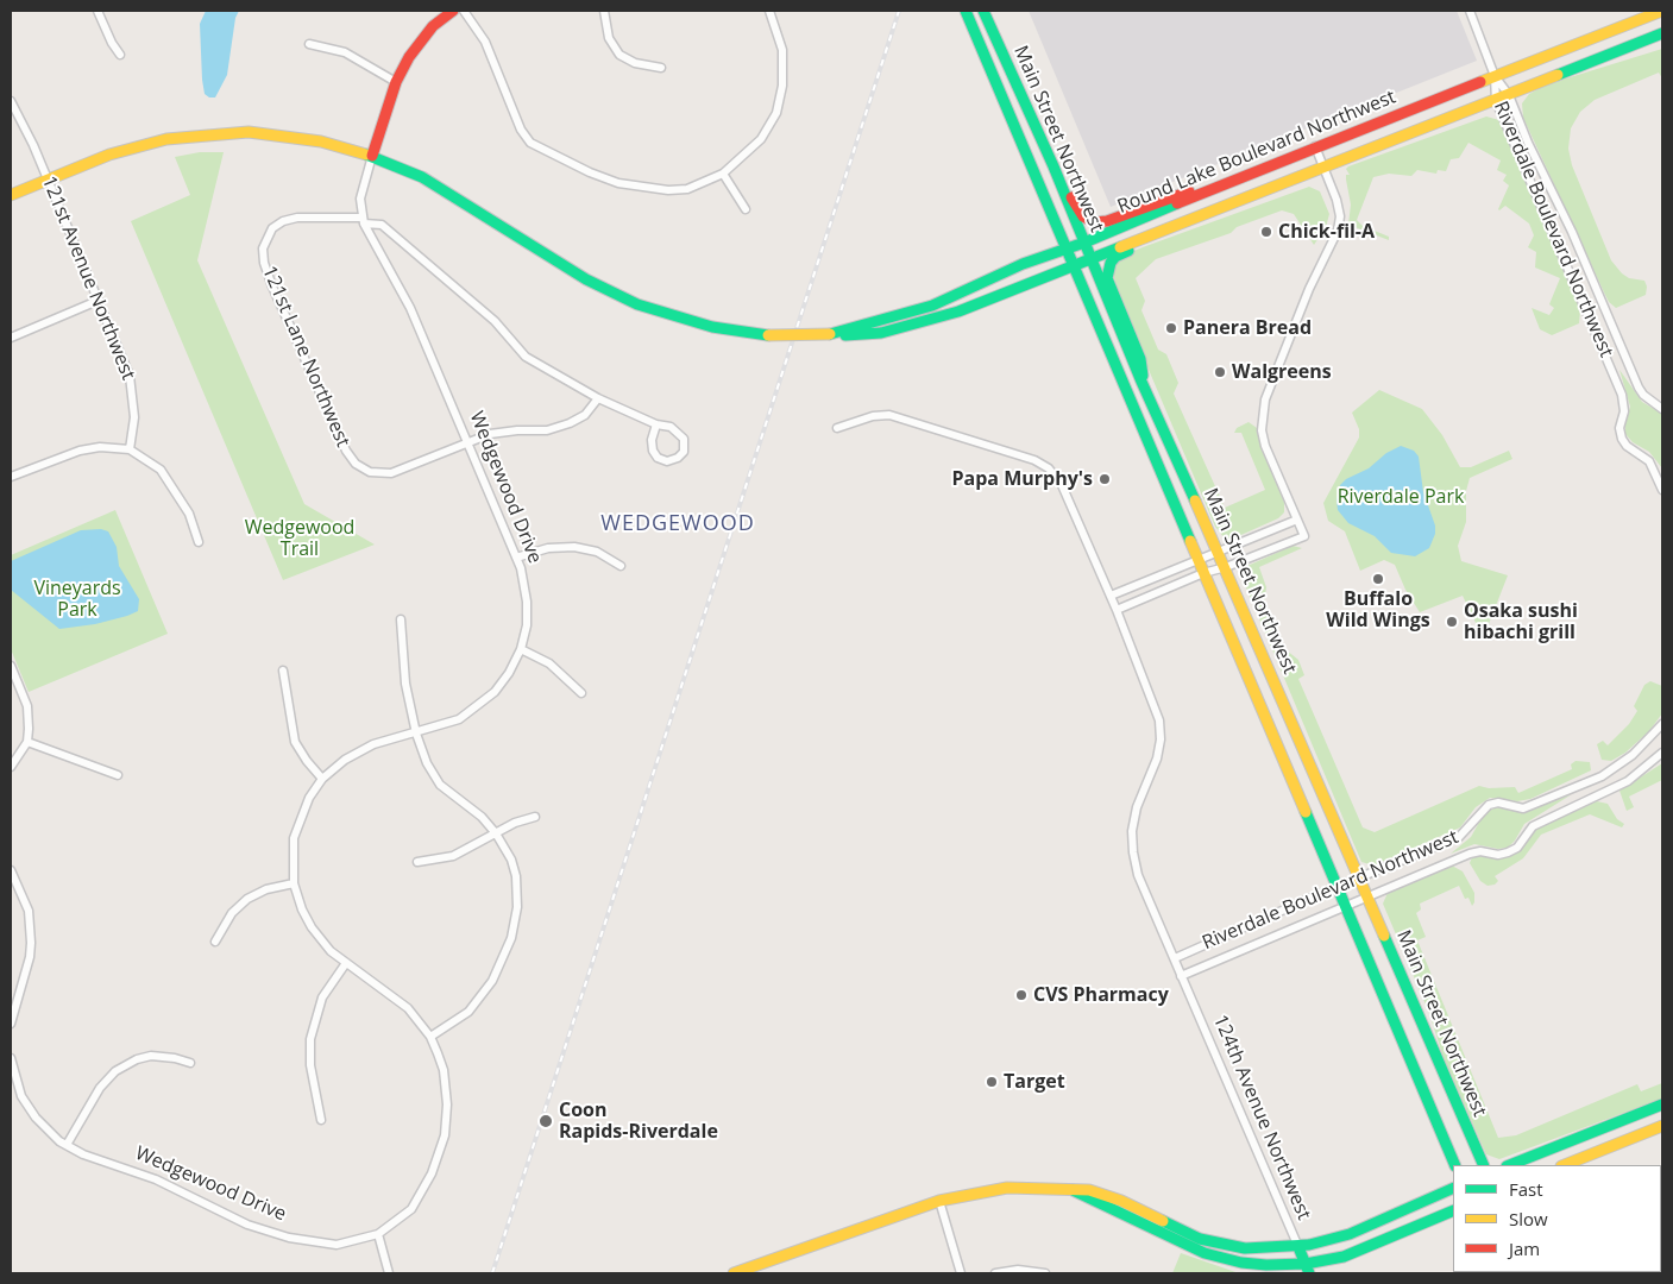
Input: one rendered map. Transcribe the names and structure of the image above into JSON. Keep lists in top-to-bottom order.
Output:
{
  "streets": {
    "main road": [
      "Main Street Northwest",
      "Round Lake Boulevard Northwest",
      "Wedgewood Drive",
      "124th Avenue Northwest"
    ],
    "street": ["Riverdale Boulevard Northwest", "121st Avenue Northwest", "121st Lane Northwest"]
  },
  "crossings": [
    ["Main Street Northwest", "Round Lake Boulevard Northwest"],
    ["Main Street Northwest", "Riverdale Boulevard Northwest"],
    ["Round Lake Boulevard Northwest", "Riverdale Boulevard Northwest"],
    ["Round Lake Boulevard Northwest", "121st Avenue Northwest"],
    ["Round Lake Boulevard Northwest", "Wedgewood Drive"],
    ["Riverdale Boulevard Northwest", "124th Avenue Northwest"],
    ["121st Lane Northwest", "Wedgewood Drive"]
  ],
  "districts": ["WEDGEWOOD"],
  "parks": ["Riverdale Park", "Wedgewood Trail", "Vineyards Park"],
  "places": [
    "Chick-fil-A",
    "Panera Bread",
    "Walgreens",
    "Papa Murphy's",
    "Buffalo Wild Wings",
    "Osaka sushi hibachi grill",
    "CVS Pharmacy",
    "Target",
    "Coon Rapids-Riverdale"
  ],
  "legend": ["Fast", "Slow", "Jam"]
}
